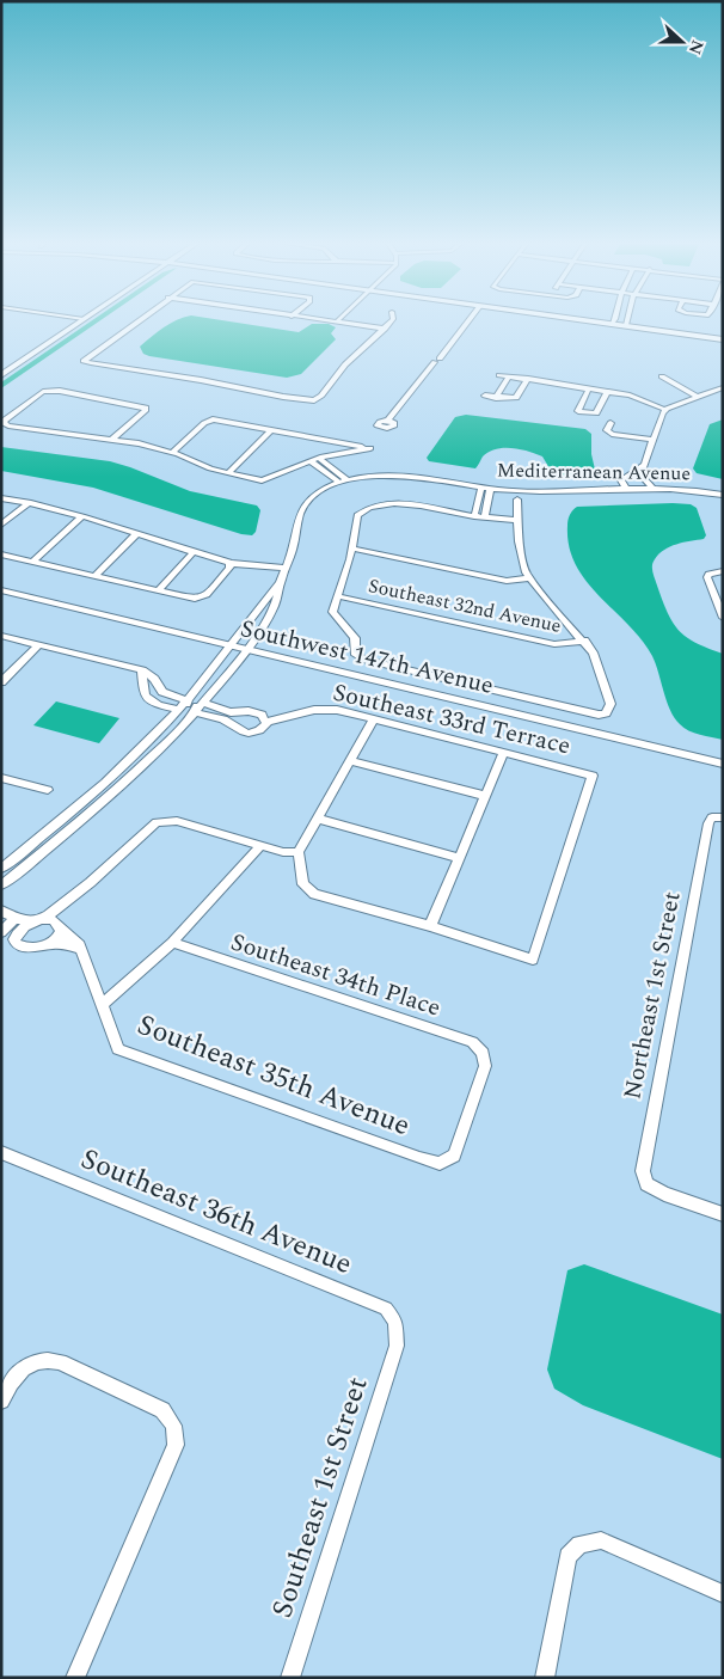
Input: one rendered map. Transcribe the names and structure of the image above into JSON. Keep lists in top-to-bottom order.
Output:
{
  "streets": {
    "street": [
      "Mediterranean Avenue",
      "Southeast 32nd Avenue",
      "Southwest 147th Avenue",
      "Southeast 33rd Terrace",
      "Southeast 34th Place",
      "Northeast 1st Street",
      "Southeast 35th Avenue",
      "Southeast 36th Avenue",
      "Southeast 1st Street"
    ]
  },
  "crossings": [
    ["Mediterranean Avenue", "Southwest 147th Avenue"],
    ["Southeast 36th Avenue", "Southeast 1st Street"]
  ],
  "north": "right"
}
